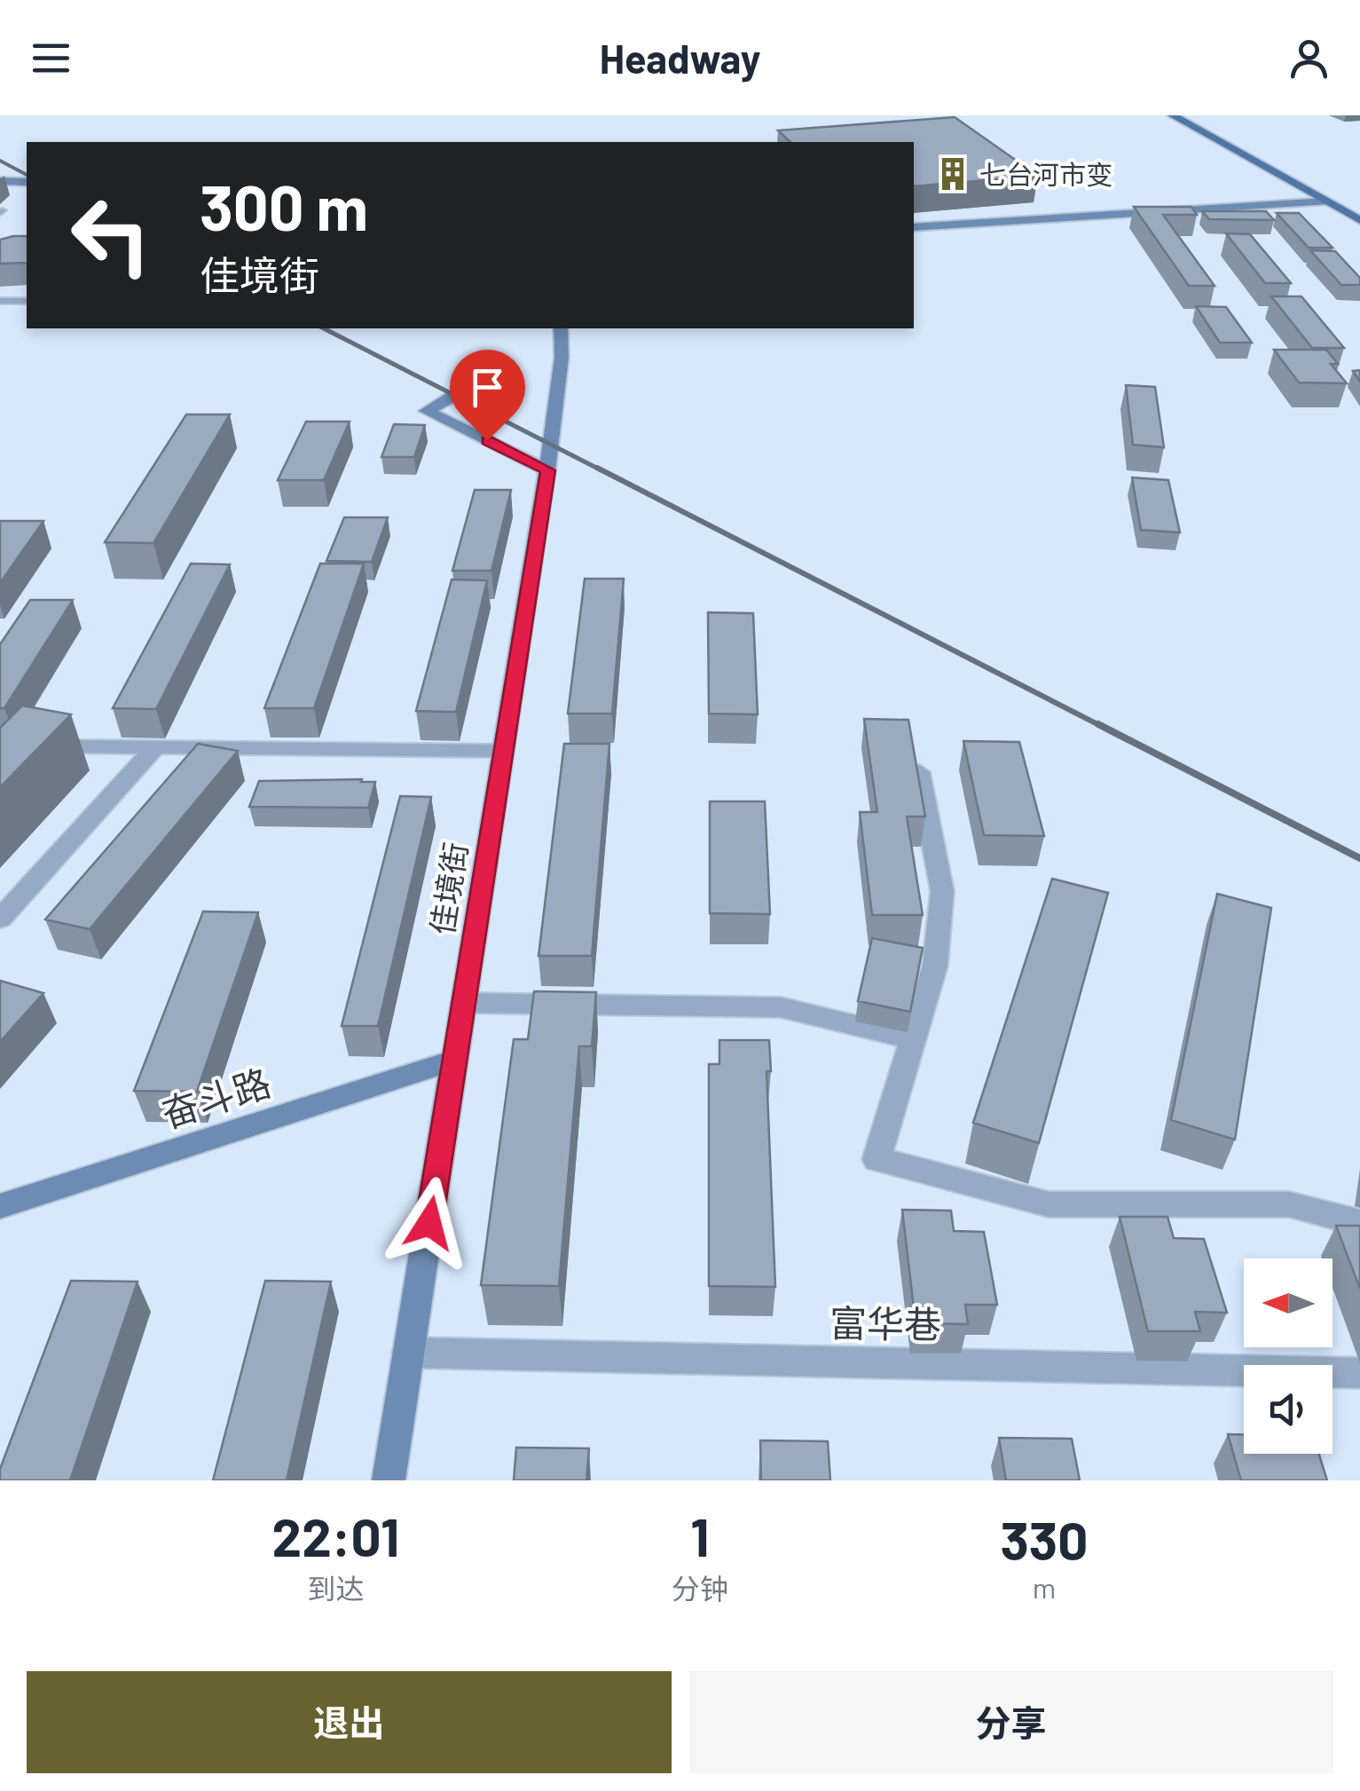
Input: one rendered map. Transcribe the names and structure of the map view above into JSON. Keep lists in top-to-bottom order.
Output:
{
  "streets": {
    "street": ["佳境街", "奋斗路", "富华巷"]
  },
  "crossings": [
    ["佳境街", "奋斗路"],
    ["佳境街", "富华巷"]
  ],
  "places": {
    "building": ["七台河市变"]
  },
  "north": "left",
  "page": {
    "header": "Headway",
    "turn": ["300 m", "佳境街"],
    "eta": [
      "22:01",
      "到达",
      "1",
      "分钟",
      "330",
      "m"
    ],
    "buttons": ["退出", "分享"]
  }
}
